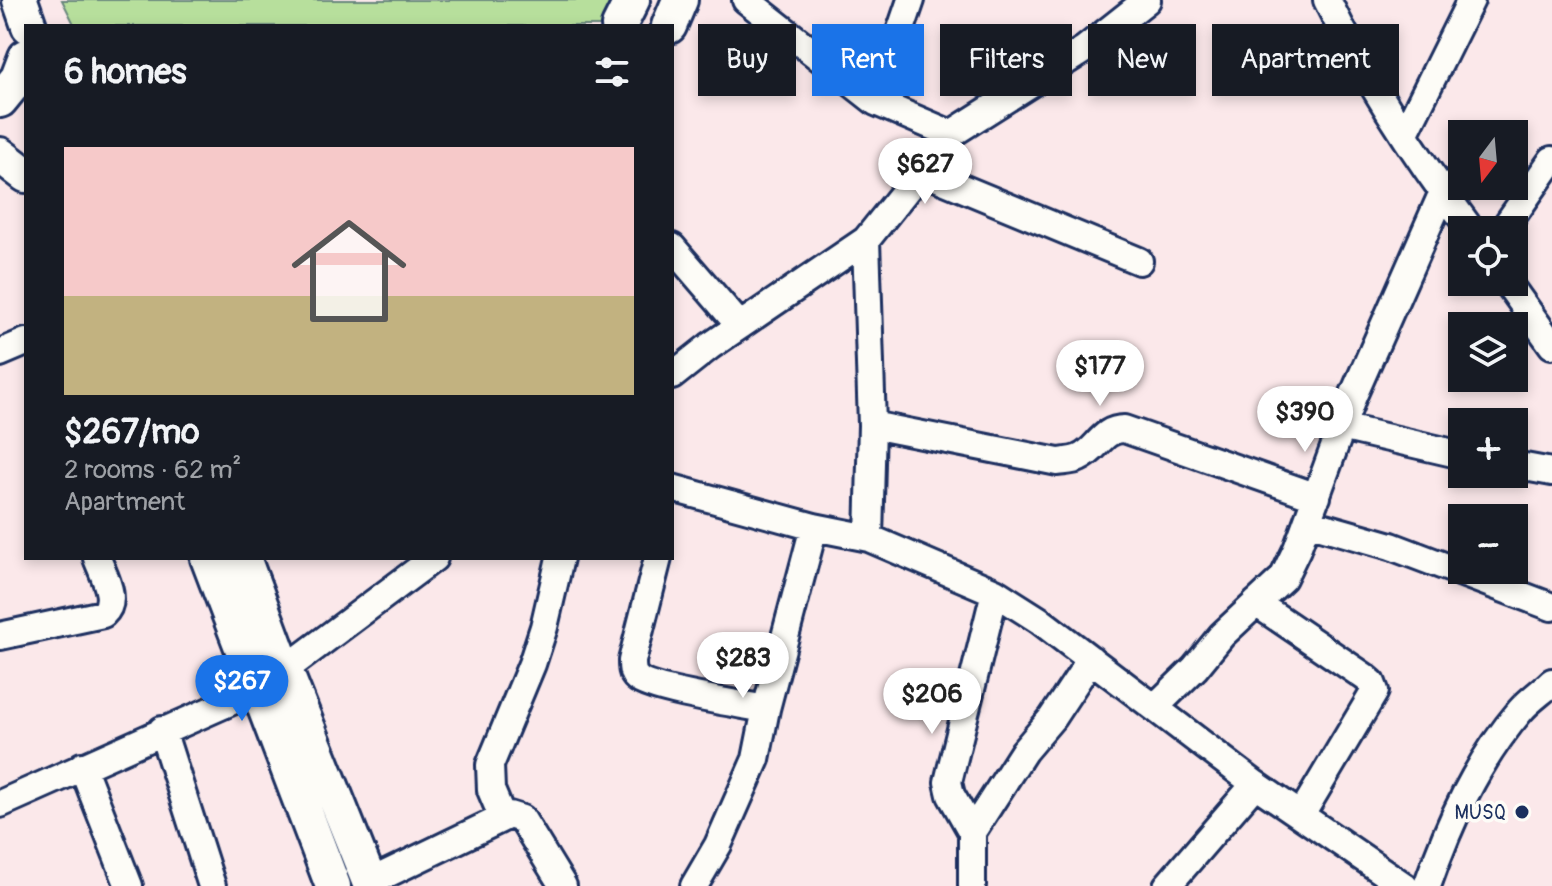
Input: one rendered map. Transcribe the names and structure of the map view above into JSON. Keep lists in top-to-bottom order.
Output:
{
  "places": ["MUSQ"],
  "north": "bottom",
  "page": {
    "chip": [
      "Buy",
      "Rent",
      "Filters",
      "New",
      "Apartment"
    ],
    "heading": "6 homes",
    "map_buttons": ["+", "−"],
    "list": [
      {
        "name": "$267/mo",
        "note": "2 rooms · 62 m² · Apartment"
      }
    ],
    "price": [
      "$627",
      "$177",
      "$390",
      "$283",
      "$267",
      "$206"
    ]
  }
}
